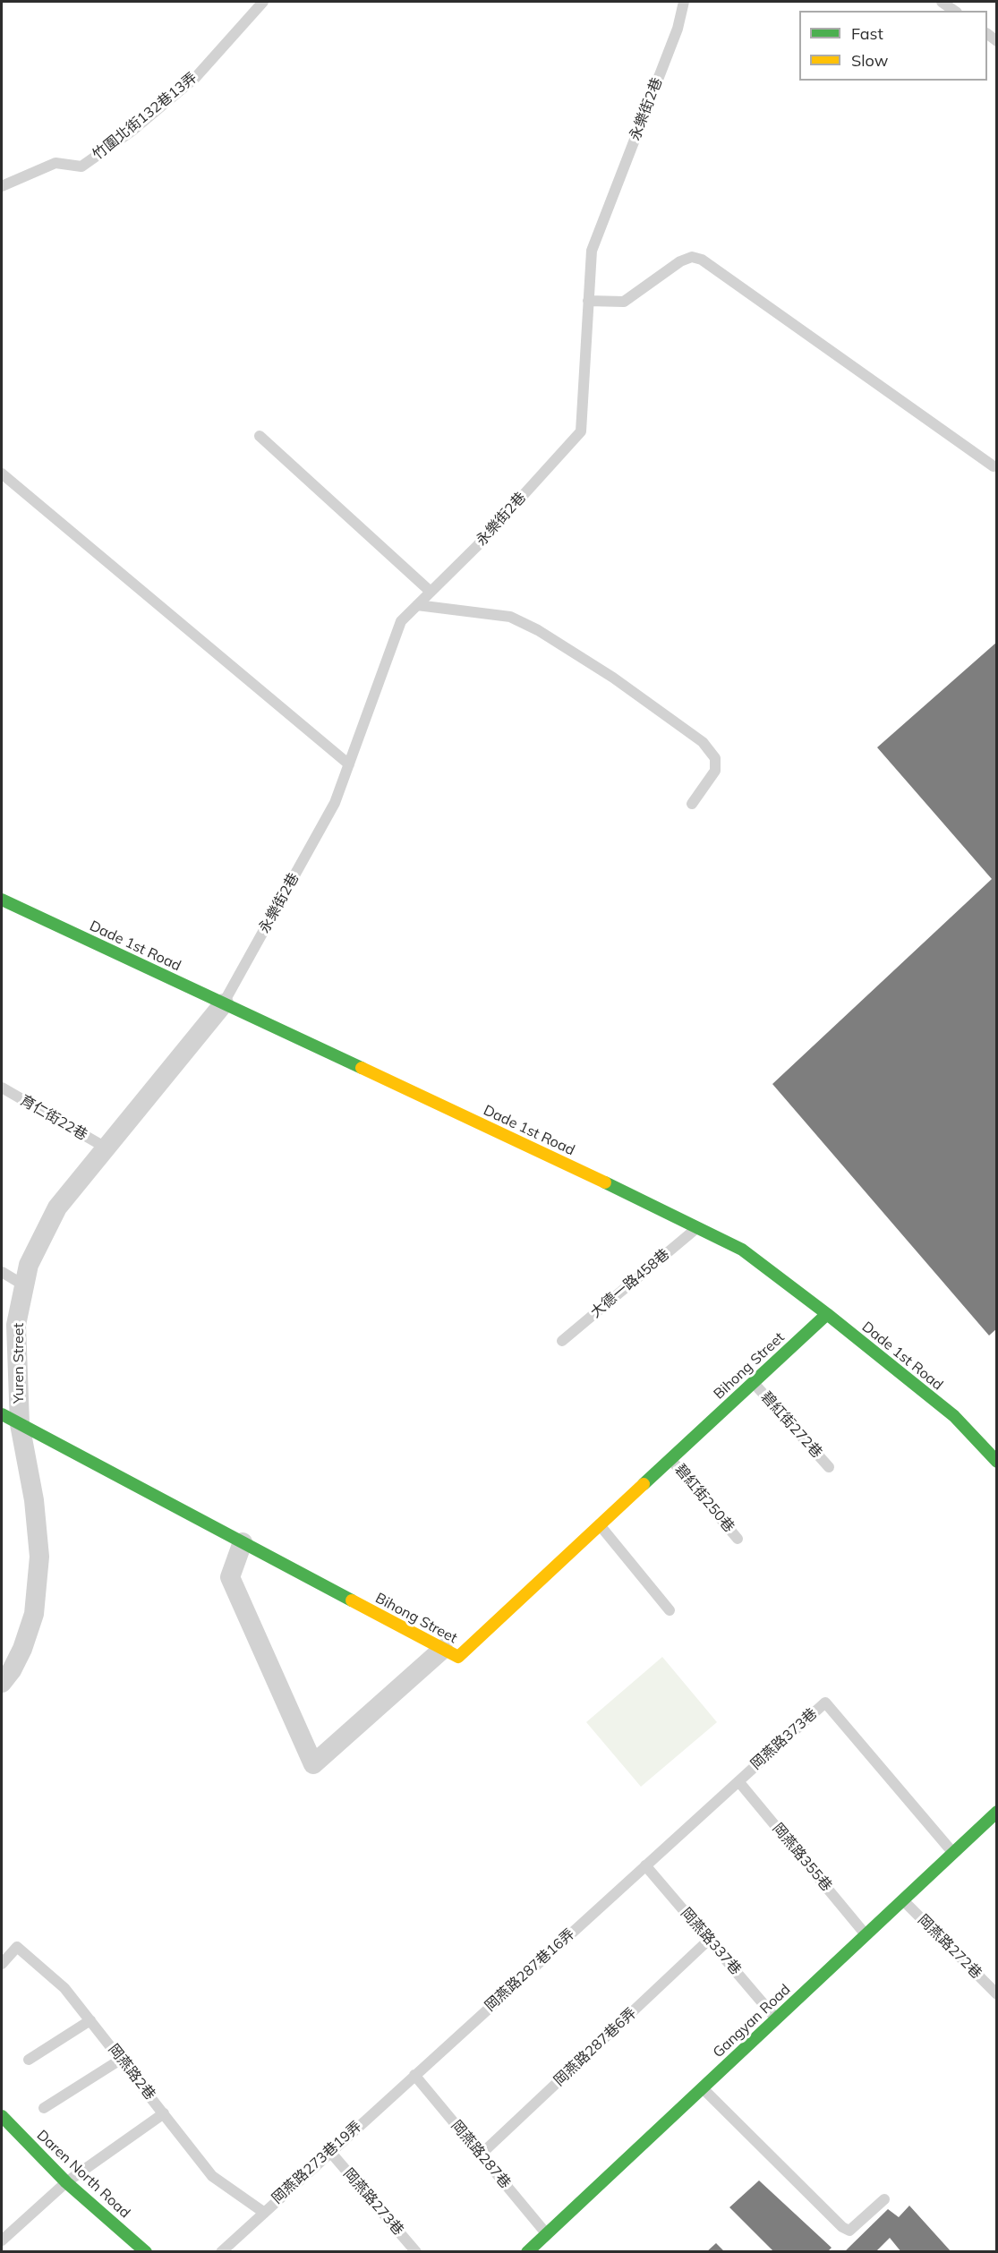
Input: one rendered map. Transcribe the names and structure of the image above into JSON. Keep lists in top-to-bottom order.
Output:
{
  "streets": {
    "street": [
      "Dade 1st Road",
      "Yuren Street",
      "Bihong Street",
      "Gangyan Road",
      "Daren North Road"
    ],
    "lane": [
      "永樂街2巷",
      "竹圍北街132巷13弄",
      "育仁街22巷",
      "大德一路458巷",
      "碧紅街272巷",
      "碧紅街250巷",
      "岡燕路373巷",
      "岡燕路355巷",
      "岡燕路337巷",
      "岡燕路272巷",
      "岡燕路287巷16弄",
      "岡燕路287巷6弄",
      "岡燕路2巷",
      "岡燕路287巷",
      "岡燕路273巷19弄",
      "岡燕路273巷"
    ]
  },
  "crossings": [
    ["永樂街2巷", "Dade 1st Road"],
    ["永樂街2巷", "Yuren Street"],
    ["Dade 1st Road", "大德一路458巷"],
    ["Dade 1st Road", "Yuren Street"],
    ["Dade 1st Road", "Bihong Street"],
    ["育仁街22巷", "Yuren Street"],
    ["Yuren Street", "Bihong Street"],
    ["Bihong Street", "碧紅街272巷"],
    ["Bihong Street", "碧紅街250巷"],
    ["岡燕路373巷", "岡燕路355巷"],
    ["岡燕路373巷", "岡燕路337巷"],
    ["岡燕路373巷", "岡燕路287巷16弄"],
    ["岡燕路373巷", "Gangyan Road"],
    ["岡燕路355巷", "Gangyan Road"],
    ["岡燕路337巷", "岡燕路287巷16弄"],
    ["岡燕路337巷", "Gangyan Road"],
    ["岡燕路337巷", "岡燕路287巷6弄"],
    ["岡燕路272巷", "Gangyan Road"],
    ["岡燕路287巷16弄", "岡燕路287巷"],
    ["岡燕路287巷16弄", "岡燕路273巷19弄"],
    ["Gangyan Road", "岡燕路287巷"],
    ["岡燕路287巷6弄", "岡燕路287巷"],
    ["岡燕路2巷", "岡燕路273巷19弄"],
    ["岡燕路287巷", "岡燕路273巷19弄"],
    ["岡燕路273巷19弄", "岡燕路273巷"]
  ],
  "legend": ["Fast", "Slow"]
}
